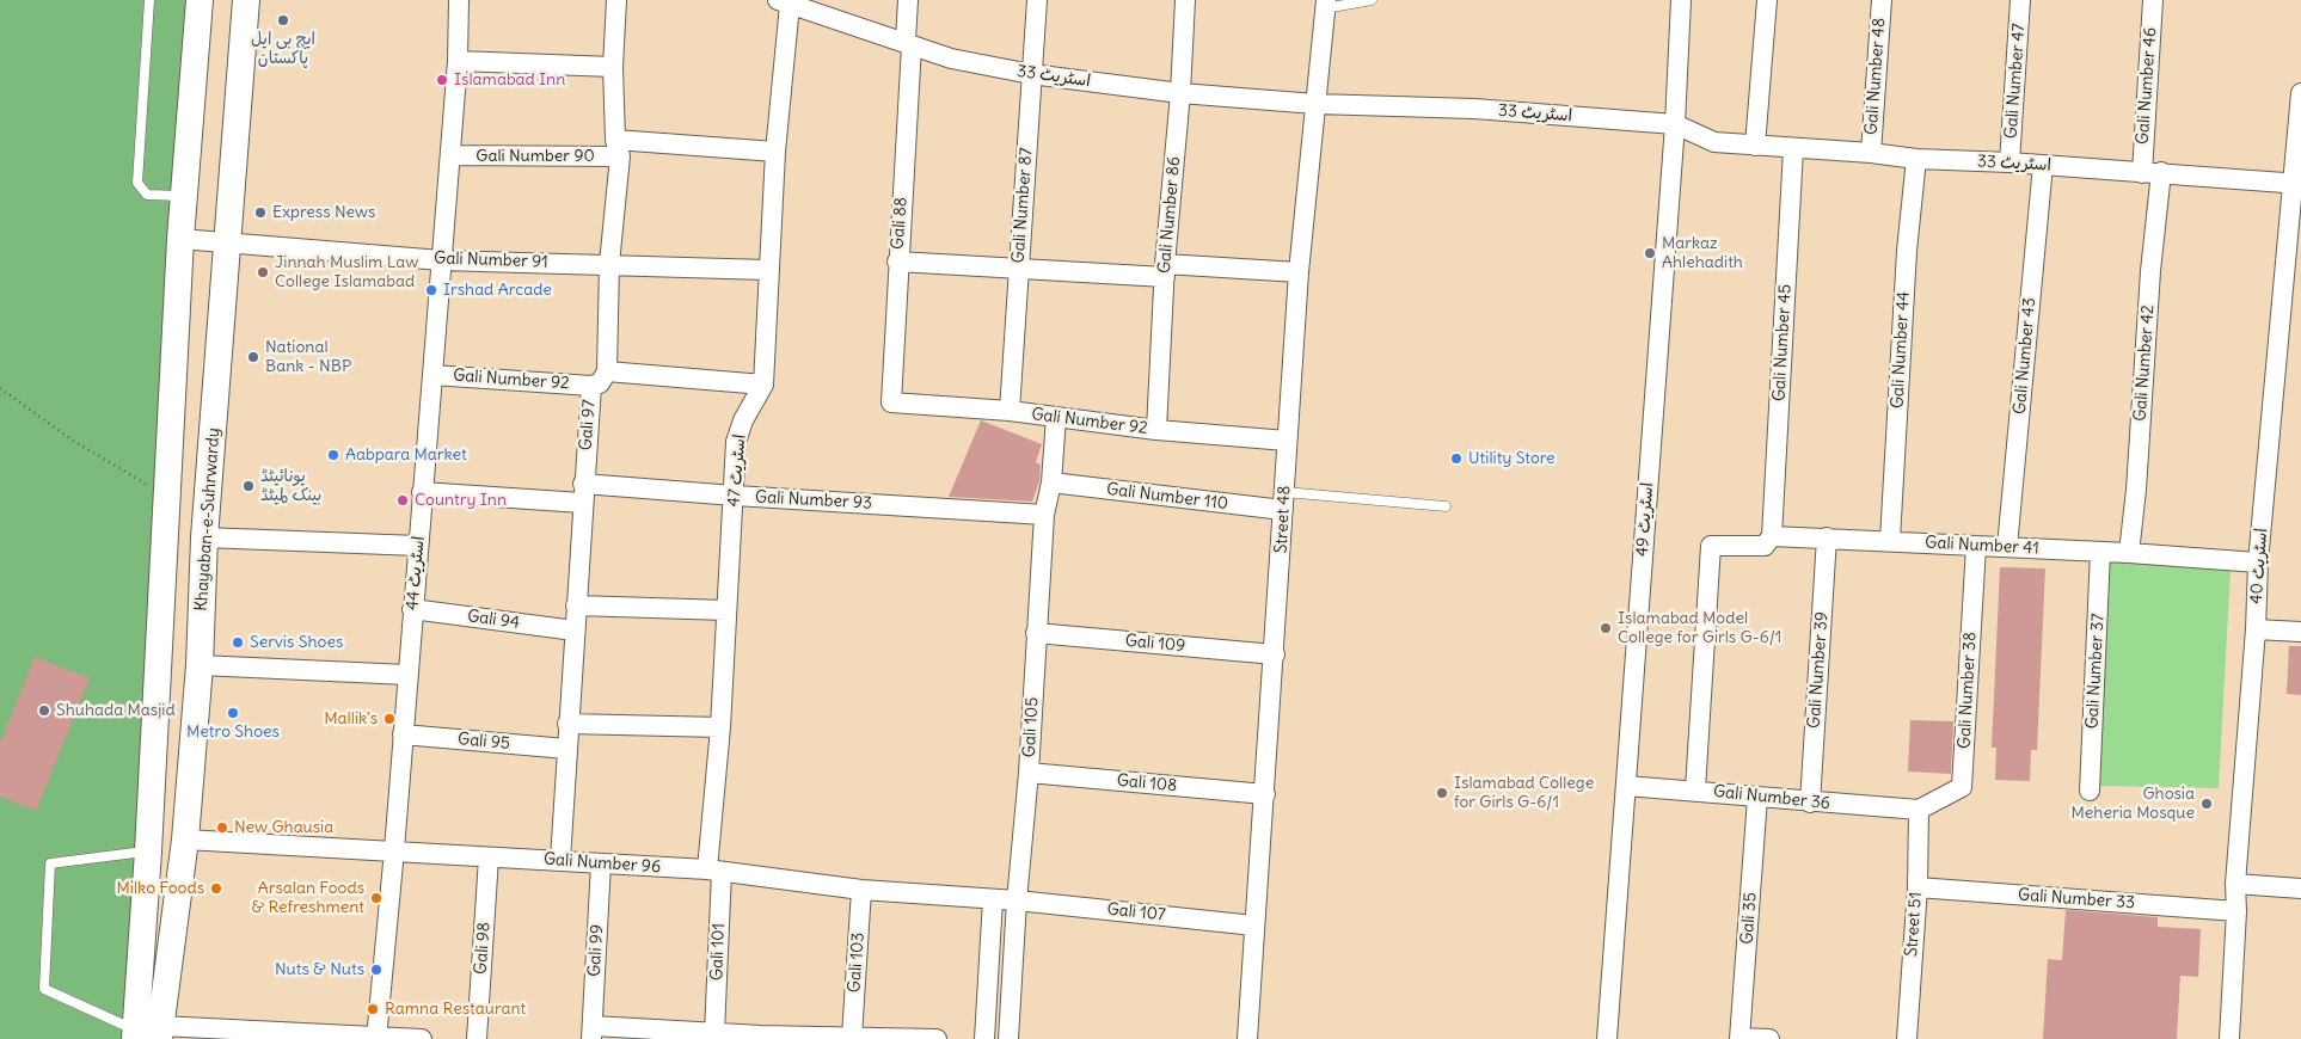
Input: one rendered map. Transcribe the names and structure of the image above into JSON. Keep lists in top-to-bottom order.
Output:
{
  "streets": {
    "main road": ["Khayaban-e-Suhrwardy"],
    "street": [
      "اسٹریٹ 33",
      "Gali Number 48",
      "Gali Number 47",
      "Gali Number 46",
      "Gali Number 90",
      "Gali Number 87",
      "Gali Number 86",
      "Gali 88",
      "Gali Number 91",
      "Gali Number 45",
      "Gali Number 44",
      "Gali Number 43",
      "Gali Number 42",
      "Gali Number 92",
      "Gali 97",
      "اسٹریٹ 47",
      "Gali Number 110",
      "Gali Number 93",
      "Street 48",
      "اسٹریٹ 49",
      "Gali Number 41",
      "اسٹریٹ 40",
      "اسٹریٹ 44",
      "Gali 94",
      "Gali 109",
      "Gali Number 39",
      "Gali Number 37",
      "Gali Number 38",
      "Gali 105",
      "Gali 95",
      "Gali 108",
      "Gali Number 36",
      "Gali Number 96",
      "Gali Number 33",
      "Gali 107",
      "Gali 35",
      "Street 51",
      "Gali 98",
      "Gali 99",
      "Gali 101",
      "Gali 103"
    ]
  },
  "crossings": [
    ["اسٹریٹ 33", "Gali Number 48"],
    ["اسٹریٹ 33", "Gali Number 47"],
    ["اسٹریٹ 33", "Gali Number 46"],
    ["اسٹریٹ 33", "Gali Number 87"],
    ["اسٹریٹ 33", "Gali Number 86"],
    ["اسٹریٹ 33", "Gali 88"],
    ["اسٹریٹ 33", "Gali Number 45"],
    ["اسٹریٹ 33", "Gali Number 44"],
    ["اسٹریٹ 33", "Gali Number 43"],
    ["اسٹریٹ 33", "Gali Number 42"],
    ["اسٹریٹ 33", "اسٹریٹ 47"],
    ["اسٹریٹ 33", "Street 48"],
    ["اسٹریٹ 33", "اسٹریٹ 49"],
    ["اسٹریٹ 33", "اسٹریٹ 40"],
    ["Gali Number 46", "Gali Number 42"],
    ["Gali Number 90", "اسٹریٹ 47"],
    ["Gali Number 90", "اسٹریٹ 44"],
    ["Gali Number 87", "Gali Number 92"],
    ["Gali Number 86", "Gali Number 92"],
    ["Gali 88", "Gali Number 92"],
    ["Gali Number 91", "اسٹریٹ 47"],
    ["Gali Number 91", "Khayaban-e-Suhrwardy"],
    ["Gali Number 91", "اسٹریٹ 44"],
    ["Gali Number 45", "Gali Number 41"],
    ["Gali Number 44", "Gali Number 41"],
    ["Gali Number 43", "Gali Number 41"],
    ["Gali Number 42", "Gali Number 41"],
    ["Gali Number 92", "Gali 97"],
    ["Gali Number 92", "Street 48"],
    ["Gali Number 92", "اسٹریٹ 44"],
    ["Gali Number 92", "Gali 105"],
    ["Gali 97", "Gali Number 93"],
    ["Gali 97", "Gali 94"],
    ["Gali 97", "Gali 95"],
    ["Gali 97", "Gali Number 96"],
    ["اسٹریٹ 47", "Gali Number 93"],
    ["اسٹریٹ 47", "Gali Number 96"],
    ["اسٹریٹ 47", "Gali 101"],
    ["Gali Number 110", "Street 48"],
    ["Gali Number 110", "Gali 105"],
    ["Gali Number 93", "اسٹریٹ 44"],
    ["Gali Number 93", "Gali 105"],
    ["Khayaban-e-Suhrwardy", "Gali Number 96"],
    ["Street 48", "Gali 109"],
    ["Street 48", "Gali 108"],
    ["Street 48", "Gali 107"],
    ["اسٹریٹ 49", "Gali Number 36"],
    ["Gali Number 41", "اسٹریٹ 40"],
    ["Gali Number 41", "Gali Number 39"],
    ["Gali Number 41", "Gali Number 37"],
    ["Gali Number 41", "Gali Number 38"],
    ["Gali Number 41", "Gali Number 36"],
    ["اسٹریٹ 40", "Gali Number 33"],
    ["اسٹریٹ 44", "Gali 94"],
    ["اسٹریٹ 44", "Gali 95"],
    ["اسٹریٹ 44", "Gali Number 96"],
    ["Gali 109", "Gali 105"],
    ["Gali Number 39", "Gali Number 36"],
    ["Gali Number 38", "Gali Number 36"],
    ["Gali Number 38", "Street 51"],
    ["Gali 105", "Gali 108"],
    ["Gali 105", "Gali Number 96"],
    ["Gali 105", "Gali 107"],
    ["Gali Number 36", "Gali 35"],
    ["Gali Number 36", "Street 51"],
    ["Gali Number 96", "Gali 107"],
    ["Gali Number 96", "Gali 98"],
    ["Gali Number 96", "Gali 99"],
    ["Gali Number 96", "Gali 101"],
    ["Gali Number 96", "Gali 103"],
    ["Gali Number 33", "Street 51"]
  ],
  "places": [
    "ایچ بی ایل پاکستان",
    "Islamabad Inn",
    "Express News",
    "Markaz Ahlehadith",
    "Jinnah Muslim Law College Islamabad",
    "Irshad Arcade",
    "National Bank - NBP",
    "Aabpara Market",
    "Utility Store",
    "یونائیٹڈ بینک لمیٹڈ",
    "Country Inn",
    "Islamabad Model College for Girls G-6/1",
    "Servis Shoes",
    "Shuhada Masjid",
    "Metro Shoes",
    "Mallik's",
    "Islamabad College for Girls G-6/1",
    "Ghosia Meheria Mosque",
    "New Ghausia",
    "Milko Foods",
    "Arsalan Foods & Refreshment",
    "Nuts & Nuts",
    "Ramna Restaurant"
  ]
}
